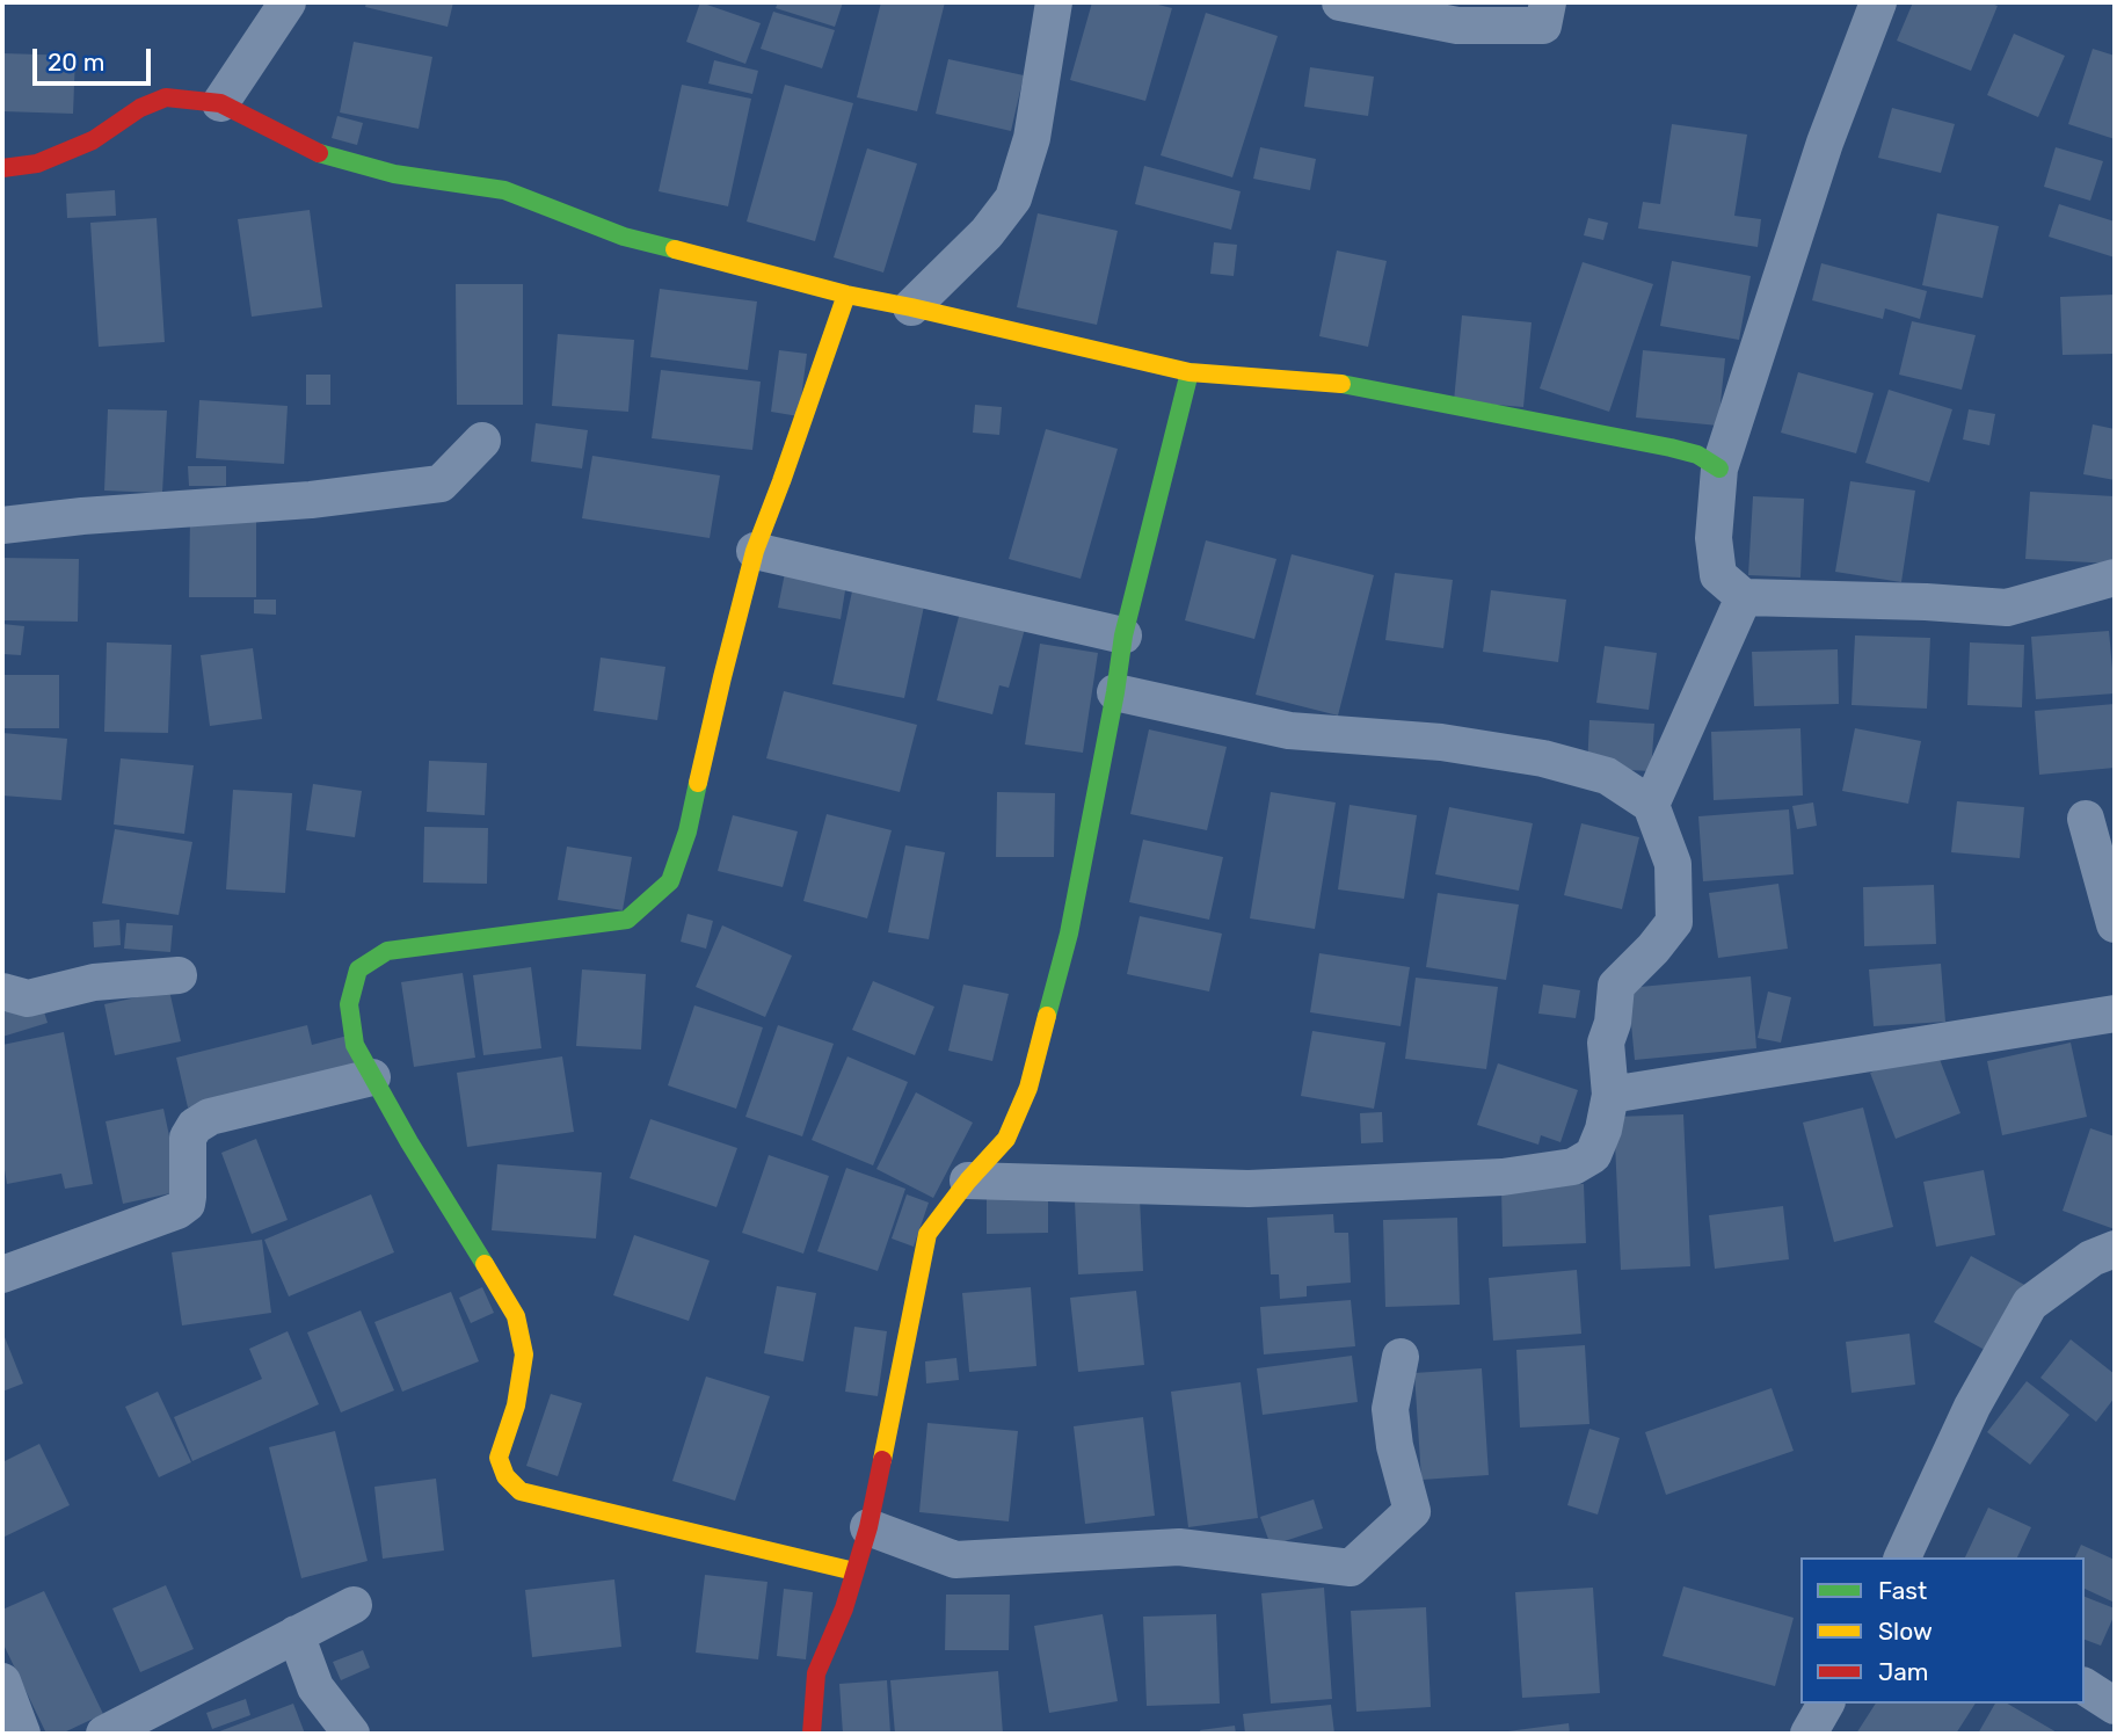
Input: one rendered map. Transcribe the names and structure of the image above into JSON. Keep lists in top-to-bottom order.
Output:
{
  "legend": ["Fast", "Slow", "Jam"],
  "scale_bar": "20 m"
}
